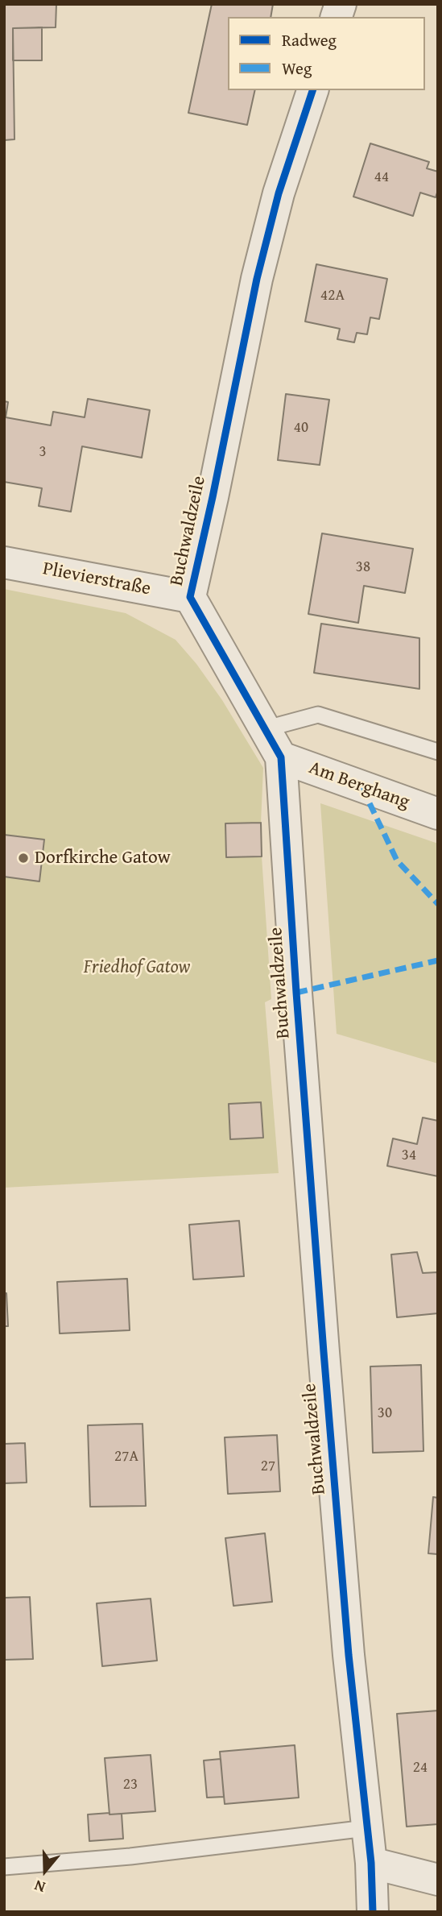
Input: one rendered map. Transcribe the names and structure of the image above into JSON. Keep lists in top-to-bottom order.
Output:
{
  "streets": {
    "street": ["Buchwaldzeile", "Plievierstraße", "Am Berghang"]
  },
  "crossings": [
    ["Buchwaldzeile", "Plievierstraße"],
    ["Buchwaldzeile", "Am Berghang"]
  ],
  "parks": ["Friedhof Gatow"],
  "places": ["Dorfkirche Gatow"],
  "house_numbers": [
    "44",
    "42A",
    "40",
    "3",
    "38",
    "34",
    "30",
    "27A",
    "27",
    "24",
    "23"
  ],
  "legend": ["Radweg", "Weg"],
  "north": "bottom"
}
